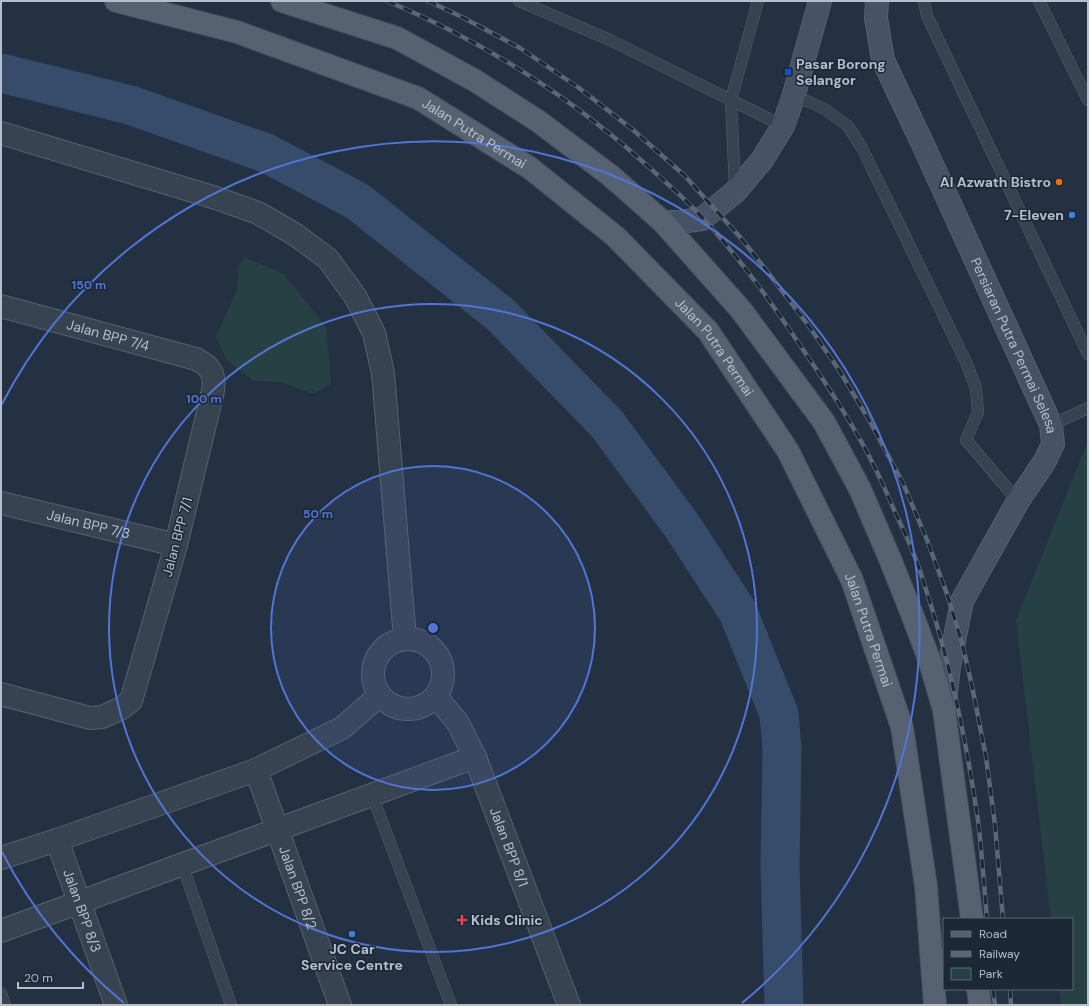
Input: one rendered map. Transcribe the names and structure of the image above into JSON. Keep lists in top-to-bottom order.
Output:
{
  "streets": {
    "main road": ["Jalan Putra Permai"],
    "street": [
      "Jalan BPP 7/4",
      "Persiaran Putra Permai Selesa",
      "Jalan BPP 7/3",
      "Jalan BPP 7/1",
      "Jalan BPP 8/1",
      "Jalan BPP 8/2",
      "Jalan BPP 8/3"
    ]
  },
  "crossings": [
    ["Jalan BPP 7/4", "Jalan BPP 7/1"],
    ["Jalan BPP 7/3", "Jalan BPP 7/1"]
  ],
  "places": {
    "transit": ["Pasar Borong Selangor"],
    "other": ["Al Azwath Bistro", "7-Eleven", "JC Car Service Centre"],
    "health": ["Kids Clinic"]
  },
  "legend": ["Road", "Railway", "Park"],
  "scale_bar": "20 m",
  "rings": ["150 m", "100 m", "50 m"]
}
